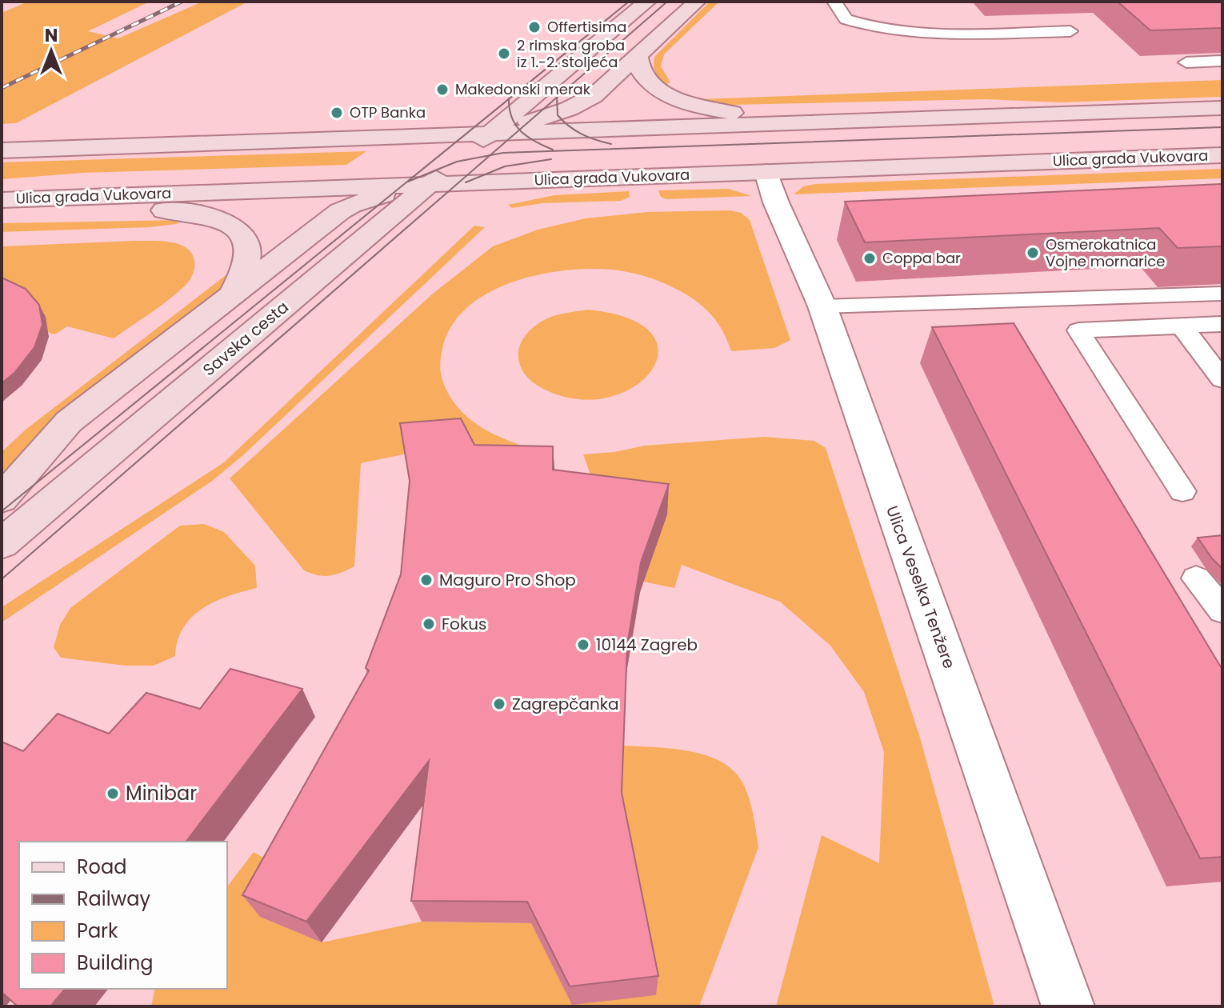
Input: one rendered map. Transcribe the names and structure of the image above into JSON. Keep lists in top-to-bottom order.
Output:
{
  "streets": {
    "main road": ["Ulica grada Vukovara", "Savska cesta"],
    "street": ["Ulica Veselka Tenžere"]
  },
  "crossings": [
    ["Ulica grada Vukovara", "Savska cesta"],
    ["Ulica grada Vukovara", "Ulica Veselka Tenžere"]
  ],
  "places": [
    "Offertisima",
    "2 rimska groba iz 1.-2. stoljeća",
    "Makedonski merak",
    "OTP Banka",
    "Osmerokatnica Vojne mornarice",
    "Coppa bar",
    "Maguro Pro Shop",
    "Fokus",
    "10144 Zagreb",
    "Zagrepčanka",
    "Minibar"
  ],
  "legend": [
    "Road",
    "Railway",
    "Park",
    "Building"
  ],
  "north": "top"
}
